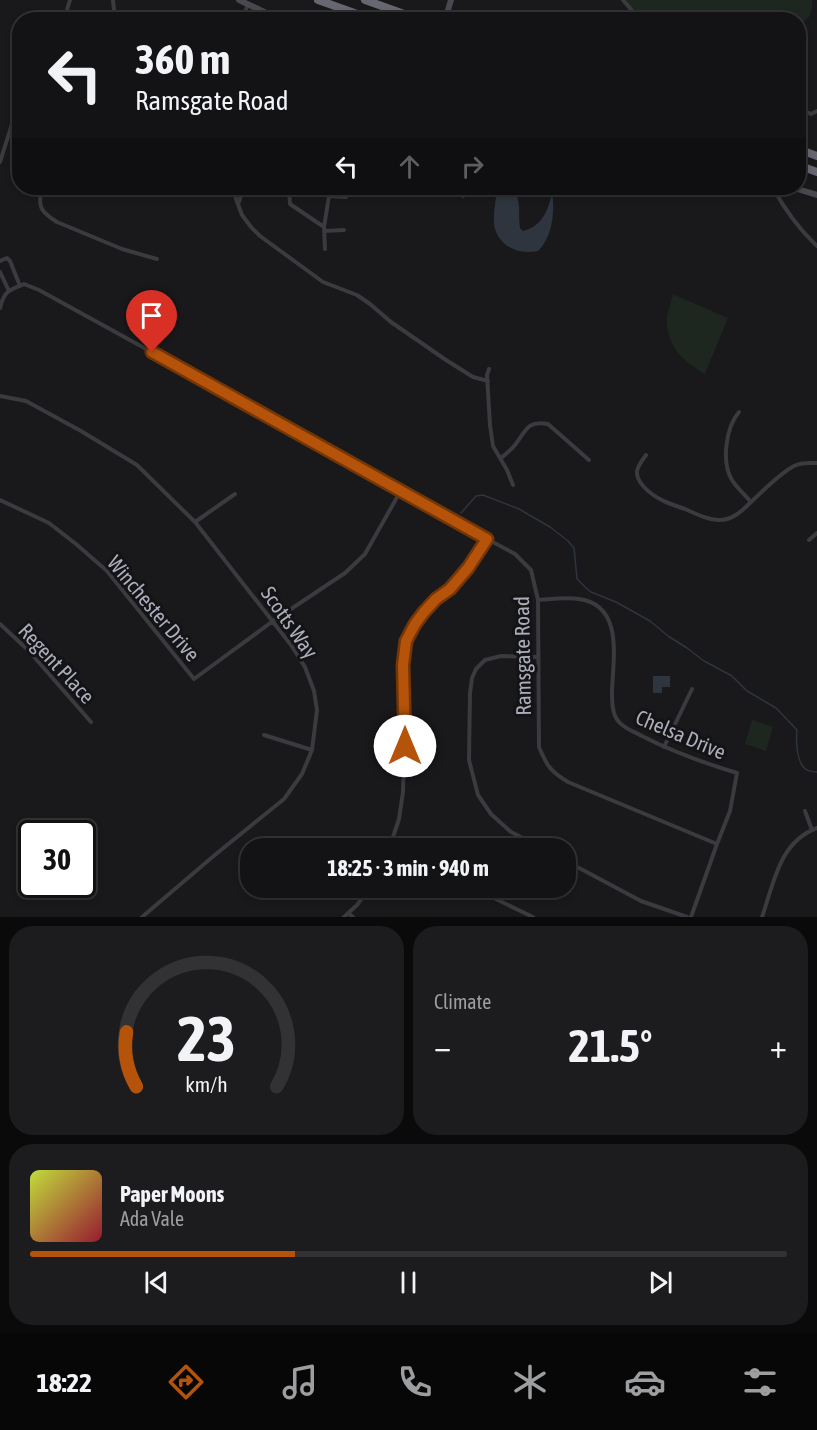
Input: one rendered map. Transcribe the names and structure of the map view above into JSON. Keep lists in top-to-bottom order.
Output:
{
  "streets": {
    "street": [
      "Winchester Drive",
      "Scotts Way",
      "Ramsgate Road",
      "Regent Place",
      "Chelsa Drive"
    ]
  },
  "crossings": [
    ["Winchester Drive", "Scotts Way"],
    ["Ramsgate Road", "Chelsa Drive"]
  ],
  "page": {
    "turn": ["360 m", "Ramsgate Road"],
    "limit": "30",
    "trip": "18:25 · 3 min · 940 m",
    "tile": "Climate",
    "heat": ["−", "21.5°", "+"],
    "song": ["Paper Moons", "Ada Vale"],
    "tabs": "18:22",
    "gauge": ["23", "km/h"]
  }
}
